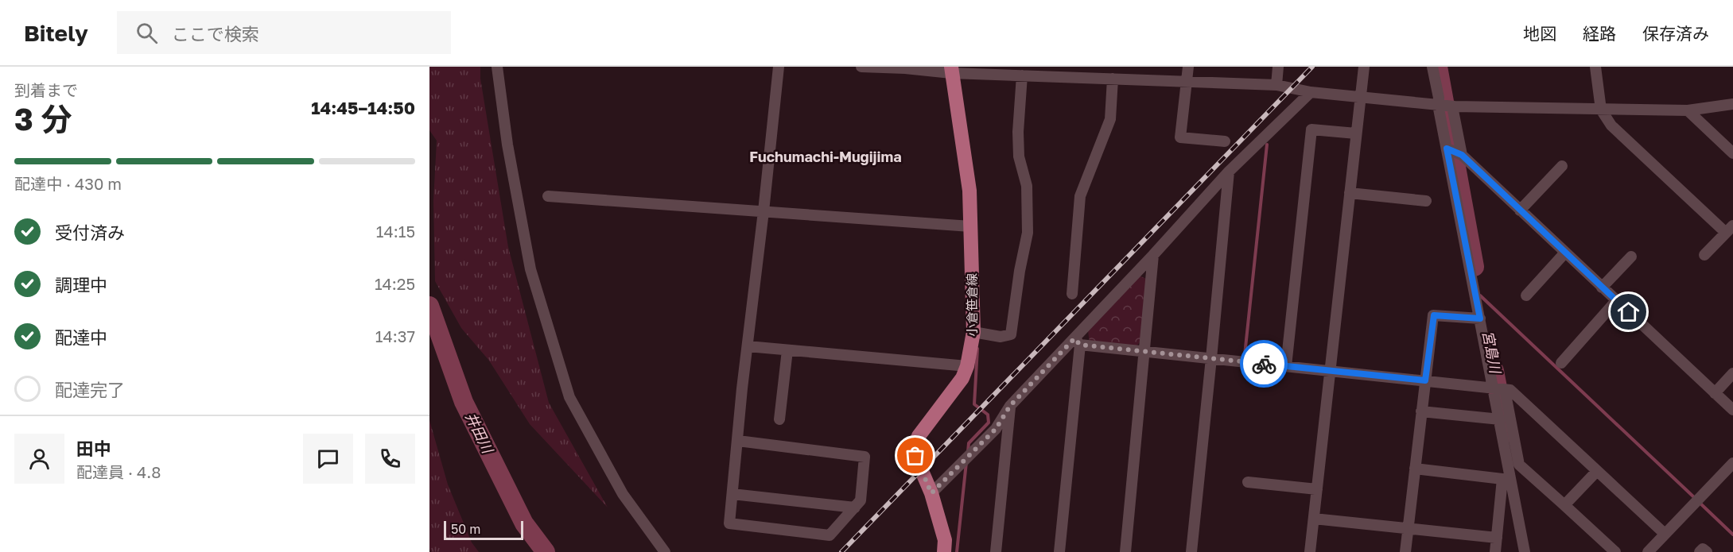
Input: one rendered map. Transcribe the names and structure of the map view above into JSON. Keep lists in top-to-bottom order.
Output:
{
  "streets": {
    "main road": ["小倉笹倉線"]
  },
  "districts": ["Fuchumachi-Mugijima"],
  "water": ["宮島川", "井田川"],
  "scale_bar": "50 m",
  "page": {
    "header": "Bitely",
    "search": "ここで検索",
    "nav": ["地図", "経路", "保存済み"],
    "heading": ["3 分", "到着まで", "14:45–14:50"],
    "panel": ["田中", "配達員 · 4.8"],
    "bar": "配達中 · 430 m",
    "list": [
      ["受付済み", "14:15"],
      ["調理中", "14:25"],
      ["配達中", "14:37"],
      "配達完了"
    ],
    "scale": "50 m"
  }
}
